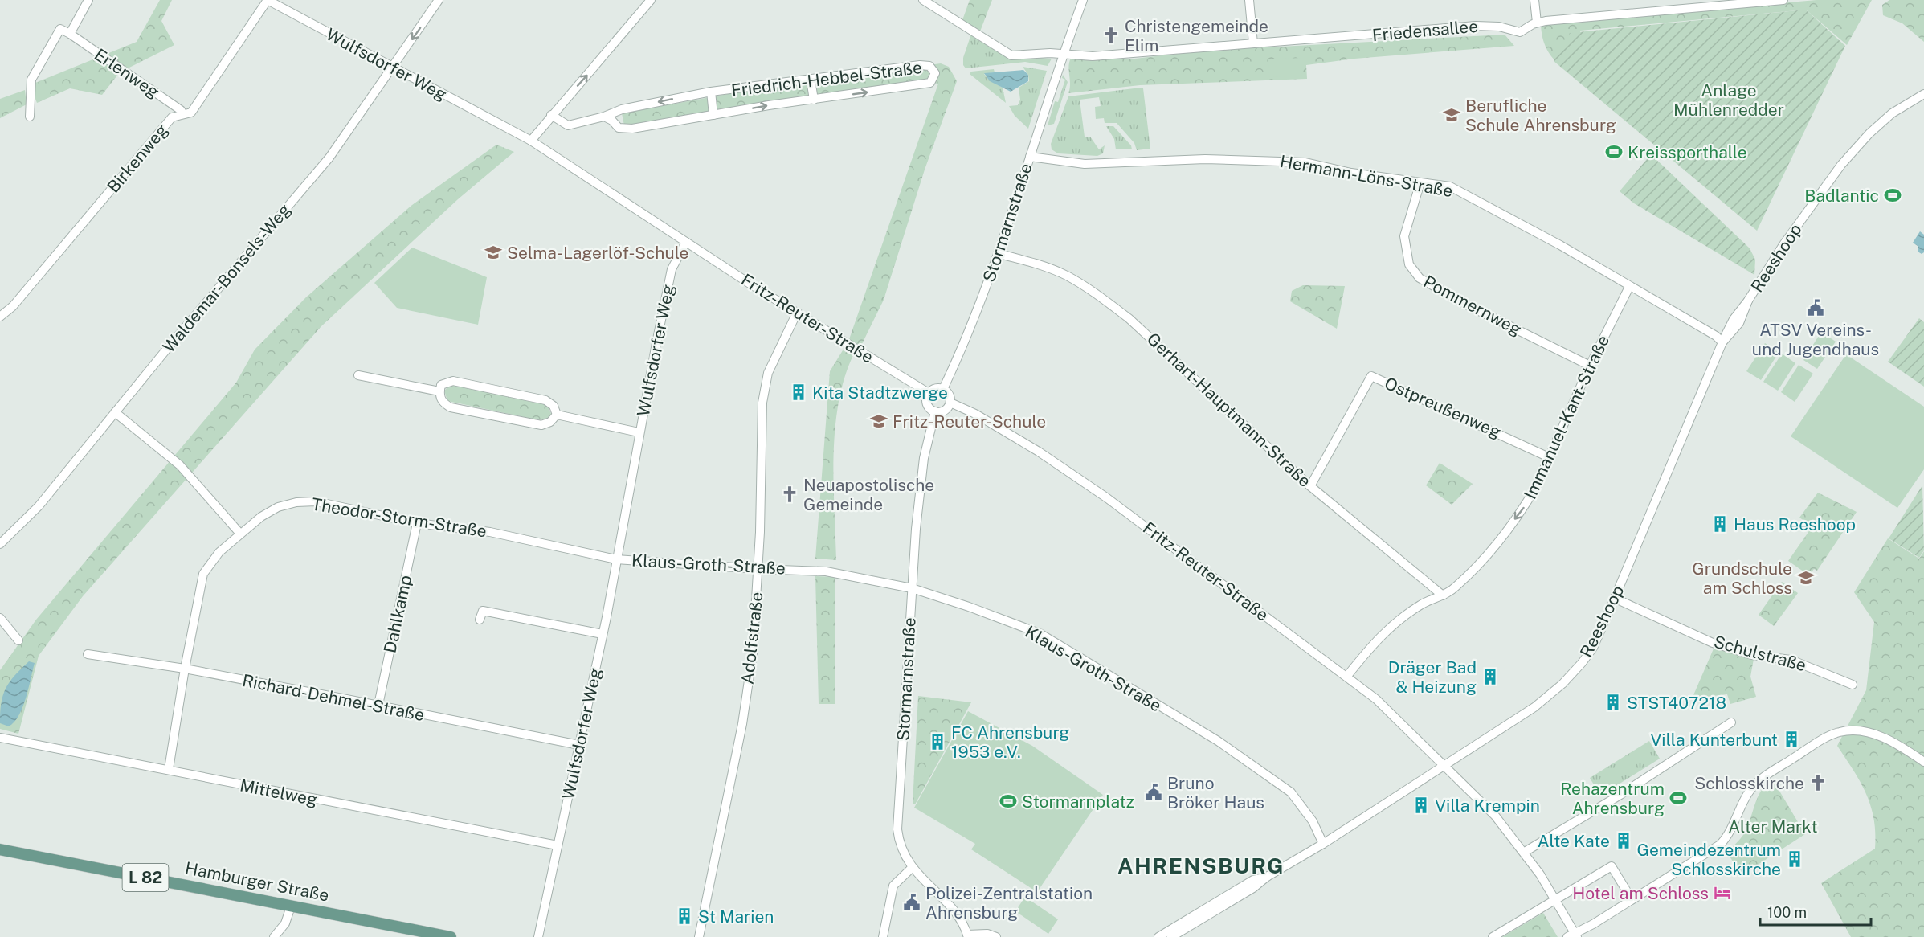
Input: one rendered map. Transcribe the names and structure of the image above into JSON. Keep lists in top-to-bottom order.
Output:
{
  "streets": {
    "main road": ["L 82", "Hamburger Straße"],
    "street": [
      "Friedensallee",
      "Wulfsdorfer Weg",
      "Erlenweg",
      "Friedrich-Hebbel-Straße",
      "Birkenweg",
      "Hermann-Löns-Straße",
      "Stormarnstraße",
      "Reeshoop",
      "Waldemar-Bonsels-Weg",
      "Pommernweg",
      "Fritz-Reuter-Straße",
      "Ostpreußenweg",
      "Gerhart-Hauptmann-Straße",
      "Immanuel-Kant-Straße",
      "Theodor-Storm-Straße",
      "Klaus-Groth-Straße",
      "Dahlkamp",
      "Adolfstraße",
      "Schulstraße",
      "Richard-Dehmel-Straße",
      "Mittelweg"
    ]
  },
  "crossings": [
    ["Friedensallee", "Stormarnstraße"],
    ["Wulfsdorfer Weg", "Birkenweg"],
    ["Wulfsdorfer Weg", "Waldemar-Bonsels-Weg"],
    ["Wulfsdorfer Weg", "Fritz-Reuter-Straße"],
    ["Wulfsdorfer Weg", "Theodor-Storm-Straße"],
    ["Wulfsdorfer Weg", "Klaus-Groth-Straße"],
    ["Wulfsdorfer Weg", "Richard-Dehmel-Straße"],
    ["Wulfsdorfer Weg", "Mittelweg"],
    ["Erlenweg", "Birkenweg"],
    ["Hermann-Löns-Straße", "Stormarnstraße"],
    ["Hermann-Löns-Straße", "Reeshoop"],
    ["Hermann-Löns-Straße", "Pommernweg"],
    ["Hermann-Löns-Straße", "Immanuel-Kant-Straße"],
    ["Stormarnstraße", "Fritz-Reuter-Straße"],
    ["Stormarnstraße", "Gerhart-Hauptmann-Straße"],
    ["Stormarnstraße", "Klaus-Groth-Straße"],
    ["Reeshoop", "Fritz-Reuter-Straße"],
    ["Reeshoop", "Klaus-Groth-Straße"],
    ["Reeshoop", "Schulstraße"],
    ["Pommernweg", "Immanuel-Kant-Straße"],
    ["Fritz-Reuter-Straße", "Immanuel-Kant-Straße"],
    ["Fritz-Reuter-Straße", "Adolfstraße"],
    ["Ostpreußenweg", "Gerhart-Hauptmann-Straße"],
    ["Ostpreußenweg", "Immanuel-Kant-Straße"],
    ["Gerhart-Hauptmann-Straße", "Immanuel-Kant-Straße"],
    ["Theodor-Storm-Straße", "Klaus-Groth-Straße"],
    ["Theodor-Storm-Straße", "Dahlkamp"],
    ["Theodor-Storm-Straße", "Richard-Dehmel-Straße"],
    ["Theodor-Storm-Straße", "Mittelweg"],
    ["Klaus-Groth-Straße", "Adolfstraße"],
    ["Dahlkamp", "Richard-Dehmel-Straße"]
  ],
  "one_way": ["Immanuel-Kant-Straße"],
  "districts": ["AHRENSBURG"],
  "parks": ["Anlage Mühlenredder", "Alter Markt"],
  "places": {
    "church": ["Christengemeinde Elim", "Neuapostolische Gemeinde", "Schlosskirche"],
    "school or university": [
      "Berufliche Schule Ahrensburg",
      "Selma-Lagerlöf-Schule",
      "Fritz-Reuter-Schule",
      "Grundschule am Schloss"
    ],
    "sports": [
      "Kreissporthalle",
      "Badlantic",
      "Rehazentrum Ahrensburg",
      "Stormarnplatz"
    ],
    "public building": ["ATSV Vereins- und Jugendhaus", "Bruno Bröker Haus", "Polizei-Zentralstation Ahrensburg"],
    "building": [
      "Kita Stadtzwerge",
      "Haus Reeshoop",
      "Dräger Bad & Heizung",
      "STST407218",
      "Villa Kunterbunt",
      "FC Ahrensburg 1953 e.V.",
      "Villa Krempin",
      "Alte Kate",
      "Gemeindezentrum Schlosskirche",
      "St Marien"
    ],
    "hotel": ["Hotel am Schloss"]
  },
  "scale_bar": "100 m"
}
